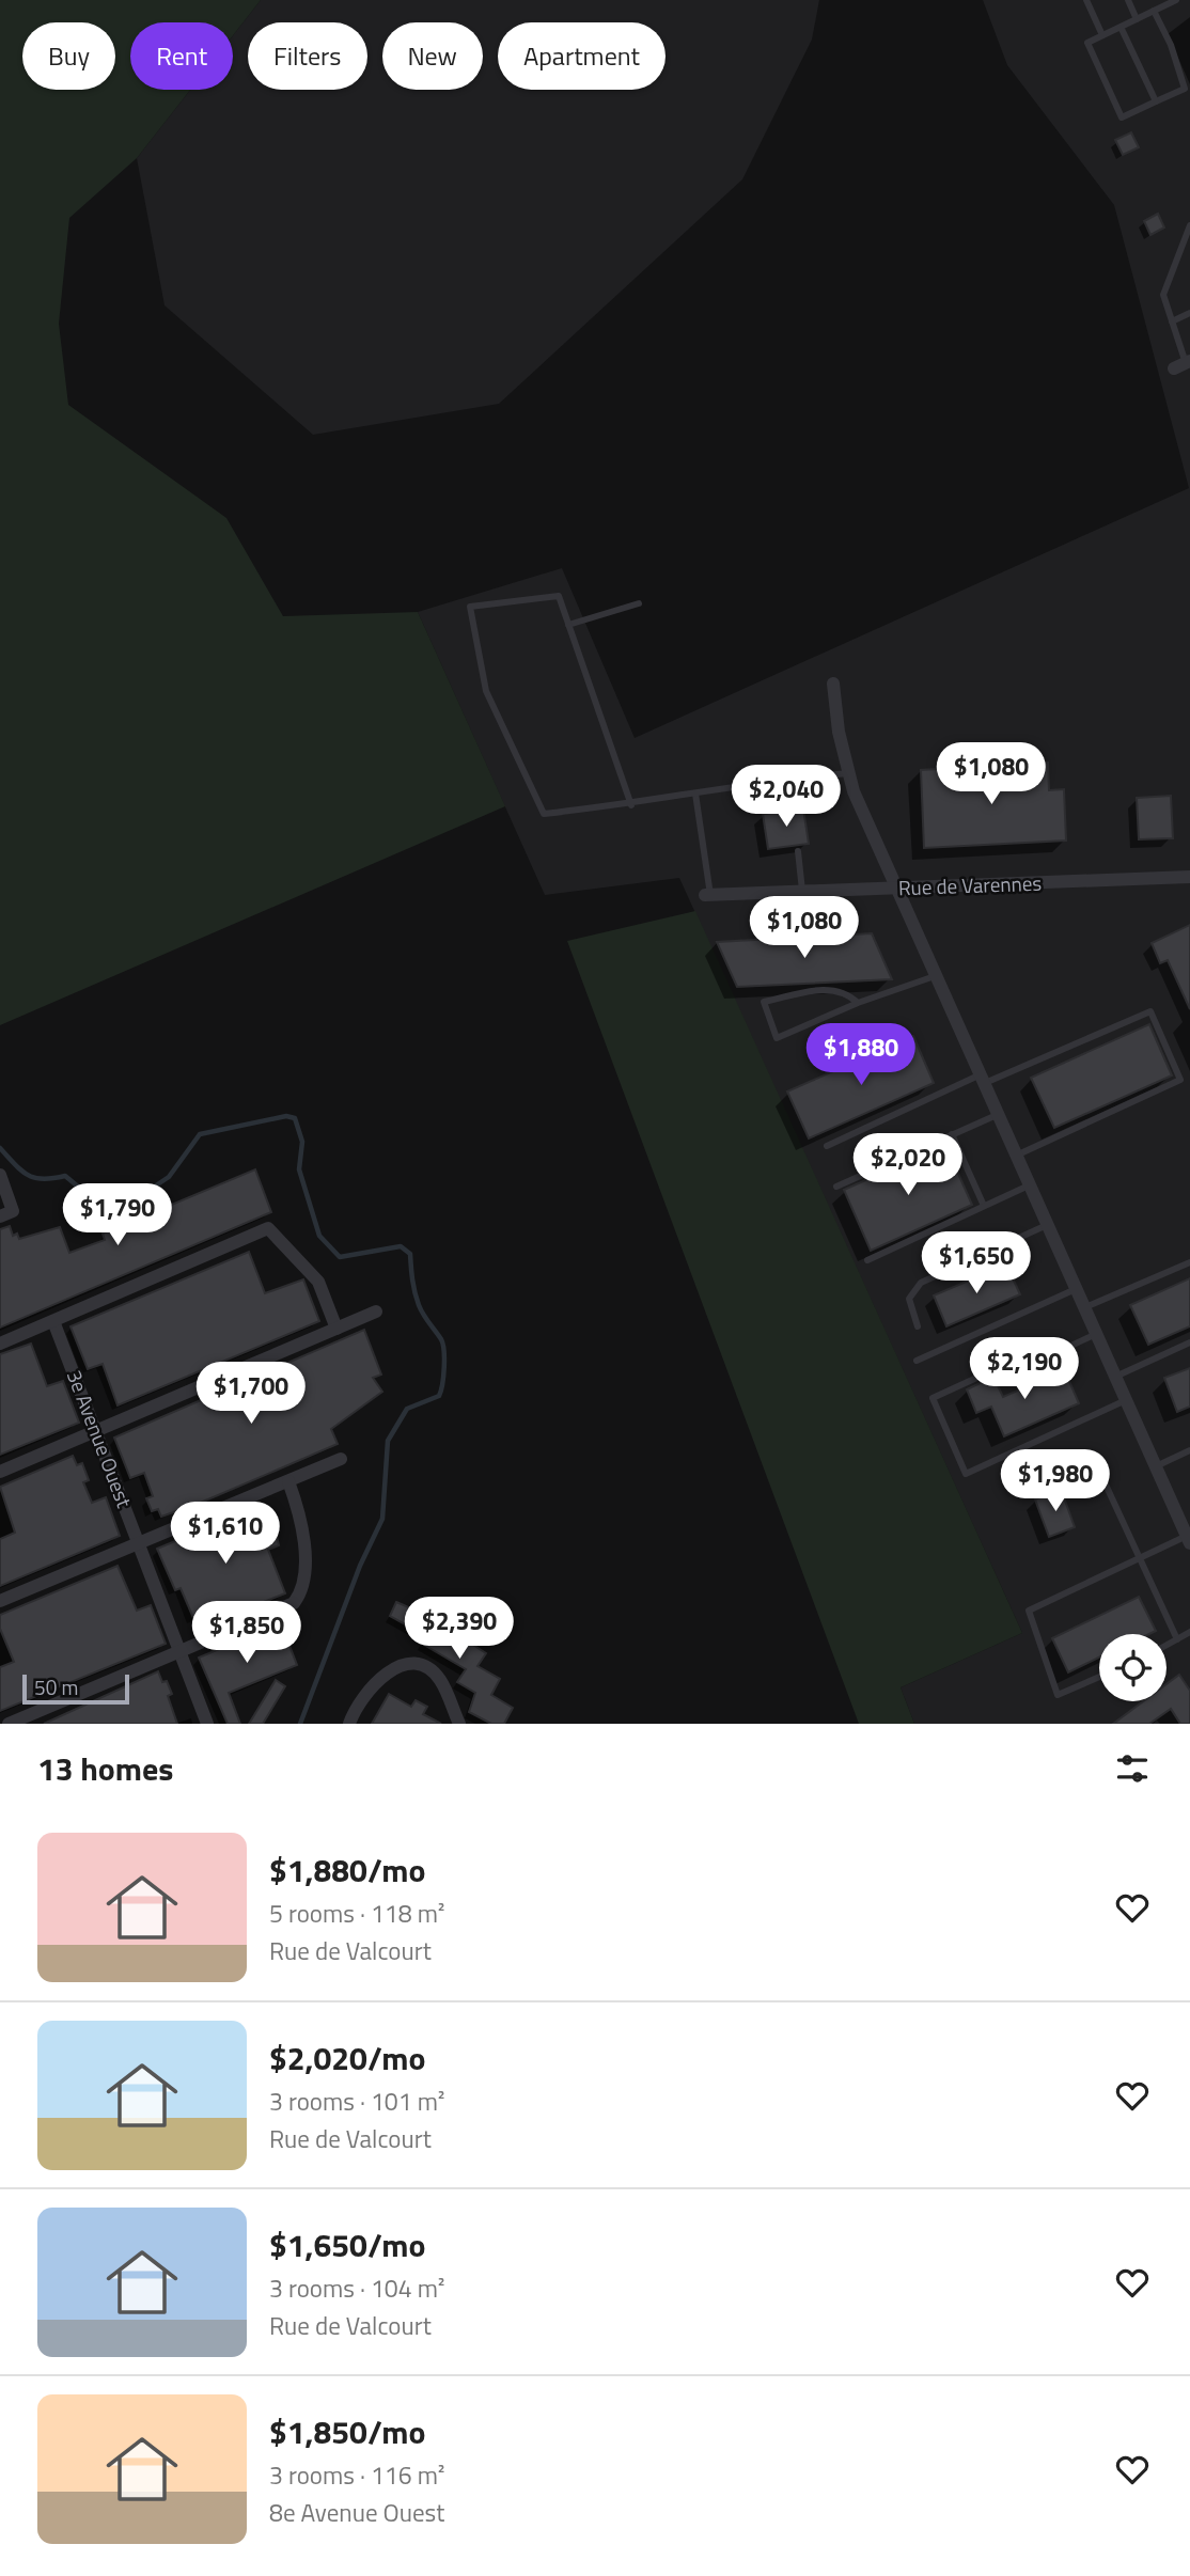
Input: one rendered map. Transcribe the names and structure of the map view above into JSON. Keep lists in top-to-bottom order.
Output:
{
  "streets": {
    "street": ["Rue de Varennes", "3e Avenue Ouest"]
  },
  "scale_bar": "50 m",
  "page": {
    "chip": [
      "Buy",
      "Rent",
      "Filters",
      "New",
      "Apartment"
    ],
    "price": [
      "$1,080",
      "$2,040",
      "$1,080",
      "$1,880",
      "$2,020",
      "$1,790",
      "$1,650",
      "$2,190",
      "$1,700",
      "$1,980",
      "$1,610",
      "$2,390",
      "$1,850"
    ],
    "scale": "50 m",
    "heading": "13 homes",
    "list": [
      {
        "name": "$1,880/mo",
        "note": "5 rooms · 118 m² · Rue de Valcourt"
      },
      {
        "name": "$2,020/mo",
        "note": "3 rooms · 101 m² · Rue de Valcourt"
      },
      {
        "name": "$1,650/mo",
        "note": "3 rooms · 104 m² · Rue de Valcourt"
      },
      {
        "name": "$1,850/mo",
        "note": "3 rooms · 116 m² · 8e Avenue Ouest"
      }
    ]
  }
}
